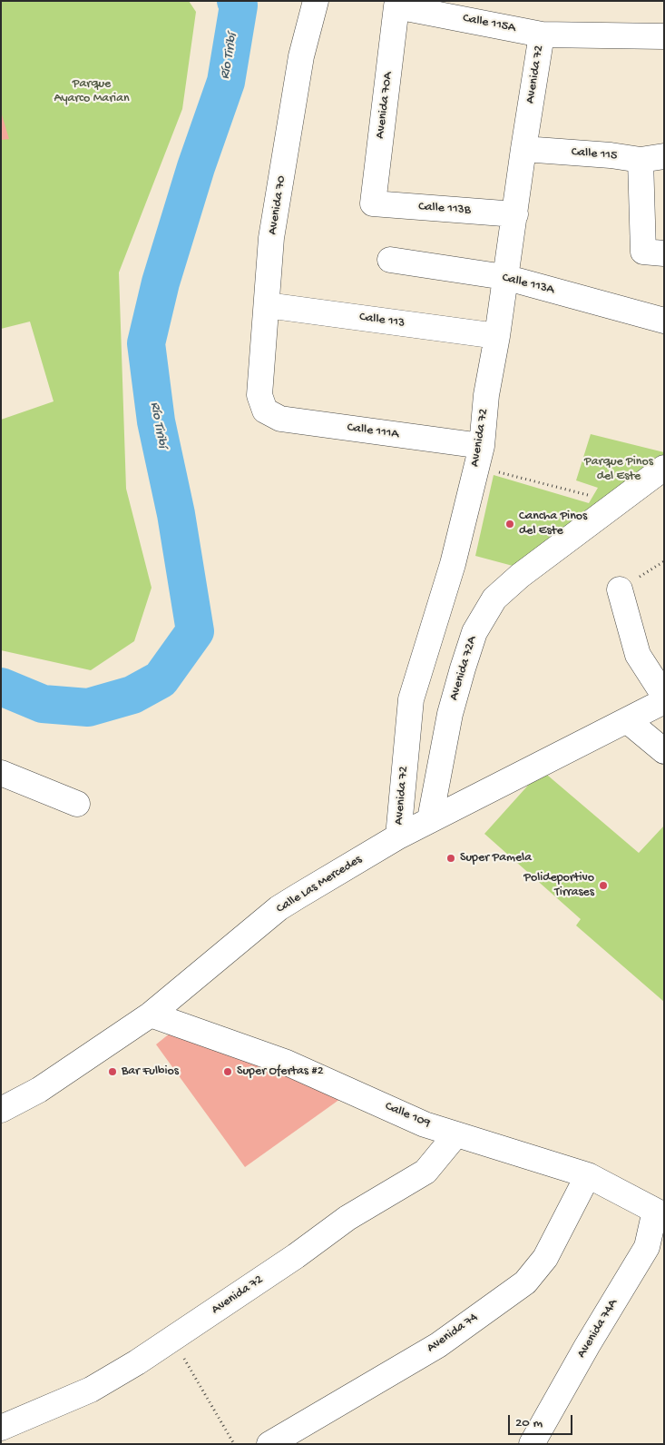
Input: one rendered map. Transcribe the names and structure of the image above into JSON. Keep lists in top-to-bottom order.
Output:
{
  "streets": {
    "street": [
      "Calle 115A",
      "Avenida 72",
      "Avenida 70A",
      "Calle 115",
      "Avenida 70",
      "Calle 113B",
      "Calle 113A",
      "Calle 113",
      "Calle 111A",
      "Avenida 72A",
      "Calle Las Mercedes",
      "Calle 109",
      "Avenida 74A",
      "Avenida 74"
    ]
  },
  "crossings": [
    ["Calle 115A", "Avenida 72"],
    ["Calle 115A", "Avenida 70A"],
    ["Avenida 72", "Calle 115"],
    ["Avenida 72", "Calle 113B"],
    ["Avenida 72", "Calle 113A"],
    ["Avenida 72", "Calle 113"],
    ["Avenida 72", "Calle 111A"],
    ["Avenida 72", "Calle Las Mercedes"],
    ["Avenida 72", "Calle 109"],
    ["Avenida 70A", "Calle 113B"],
    ["Avenida 70", "Calle 113"],
    ["Avenida 70", "Calle 111A"],
    ["Avenida 72A", "Calle Las Mercedes"],
    ["Calle Las Mercedes", "Calle 109"],
    ["Calle 109", "Avenida 74A"],
    ["Calle 109", "Avenida 74"]
  ],
  "water": ["Río Tiribí"],
  "parks": ["Parque Ayarco Marian", "Parque Pinos del Este"],
  "places": [
    "Cancha Pinos del Este",
    "Super Pamela",
    "Polideportivo Tirrases",
    "Bar Fulbios",
    "Super Ofertas #2"
  ],
  "scale_bar": "20 m"
}
